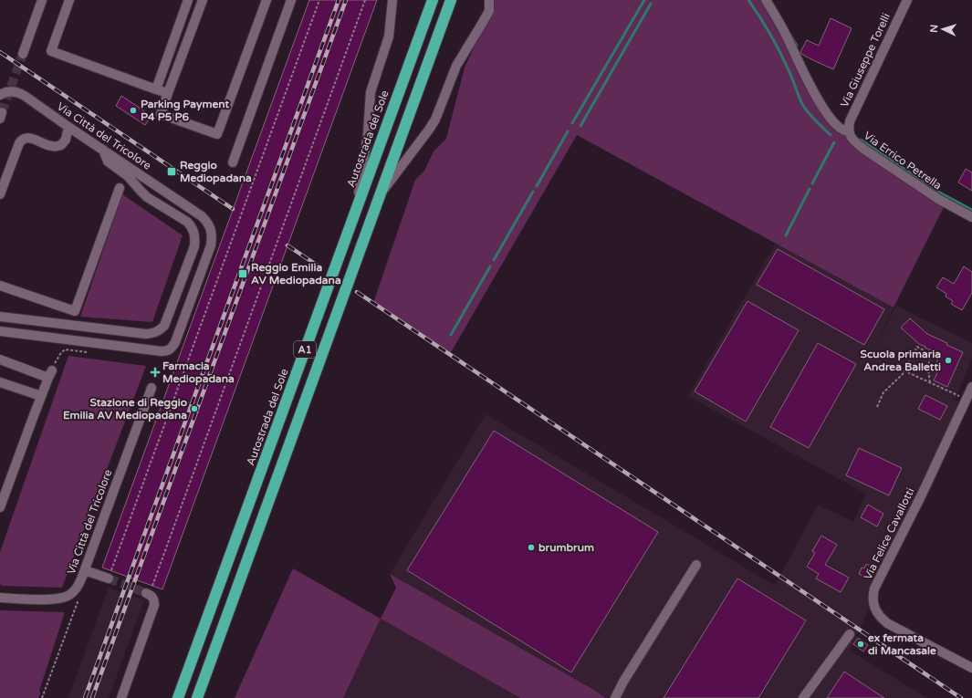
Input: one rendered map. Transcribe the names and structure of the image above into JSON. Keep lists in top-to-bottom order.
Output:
{
  "streets": {
    "highway": ["Autostrada del Sole", "A1"],
    "street": [
      "Via Giuseppe Torelli",
      "Via Città del Tricolore",
      "Via Errico Petrella",
      "Via Felice Cavallotti"
    ]
  },
  "crossings": [
    ["Via Giuseppe Torelli", "Via Errico Petrella"]
  ],
  "places": {
    "other": [
      "Parking Payment P4 P5 P6",
      "Scuola primaria Andrea Balletti",
      "Stazione di Reggio Emilia AV Mediopadana",
      "brumbrum",
      "ex fermata di Mancasale"
    ],
    "transit": ["Reggio Mediopadana", "Reggio Emilia AV Mediopadana"],
    "health": ["Farmacia Mediopadana"]
  },
  "north": "left"
}
